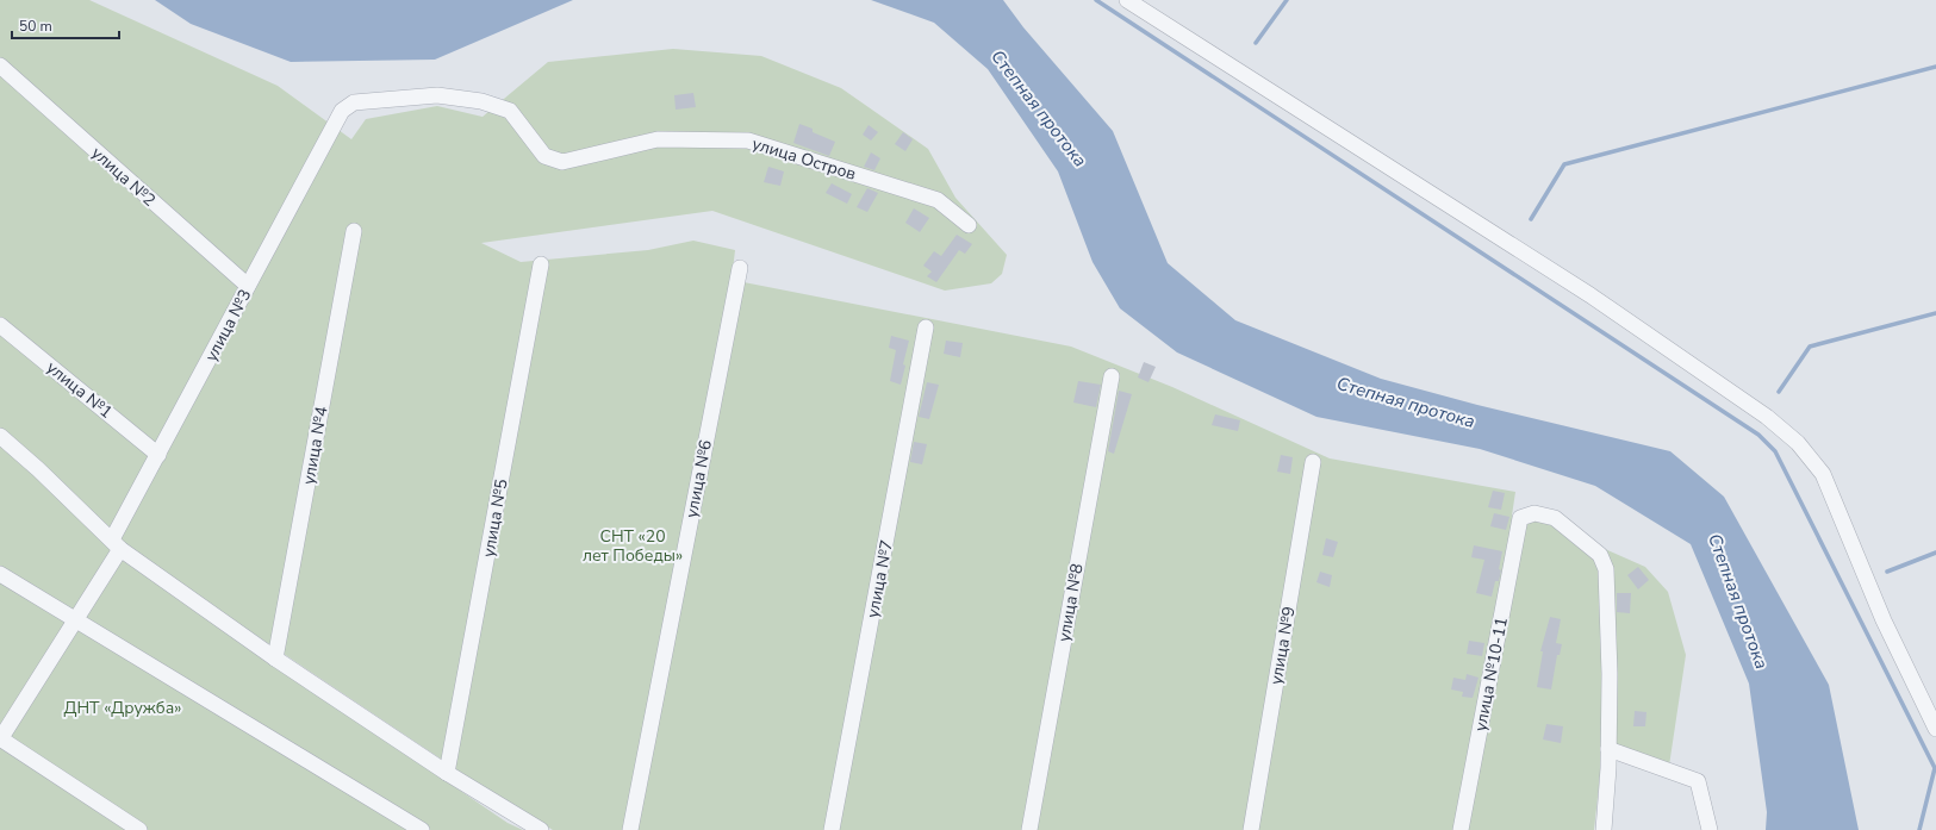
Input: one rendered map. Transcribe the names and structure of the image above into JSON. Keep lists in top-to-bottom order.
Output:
{
  "streets": {
    "street": [
      "улица Остров",
      "улица №2",
      "улица №3",
      "улица №1",
      "улица №4",
      "улица №6",
      "улица №5",
      "улица №7",
      "улица №8",
      "улица №9",
      "улица №10-11"
    ]
  },
  "crossings": [
    ["улица Остров", "улица №3"],
    ["улица №2", "улица №3"],
    ["улица №3", "улица №1"]
  ],
  "water": ["Степная протока"],
  "parks": ["СНТ «20 лет Победы»", "ДНТ «Дружба»"],
  "scale_bar": "50 m"
}
